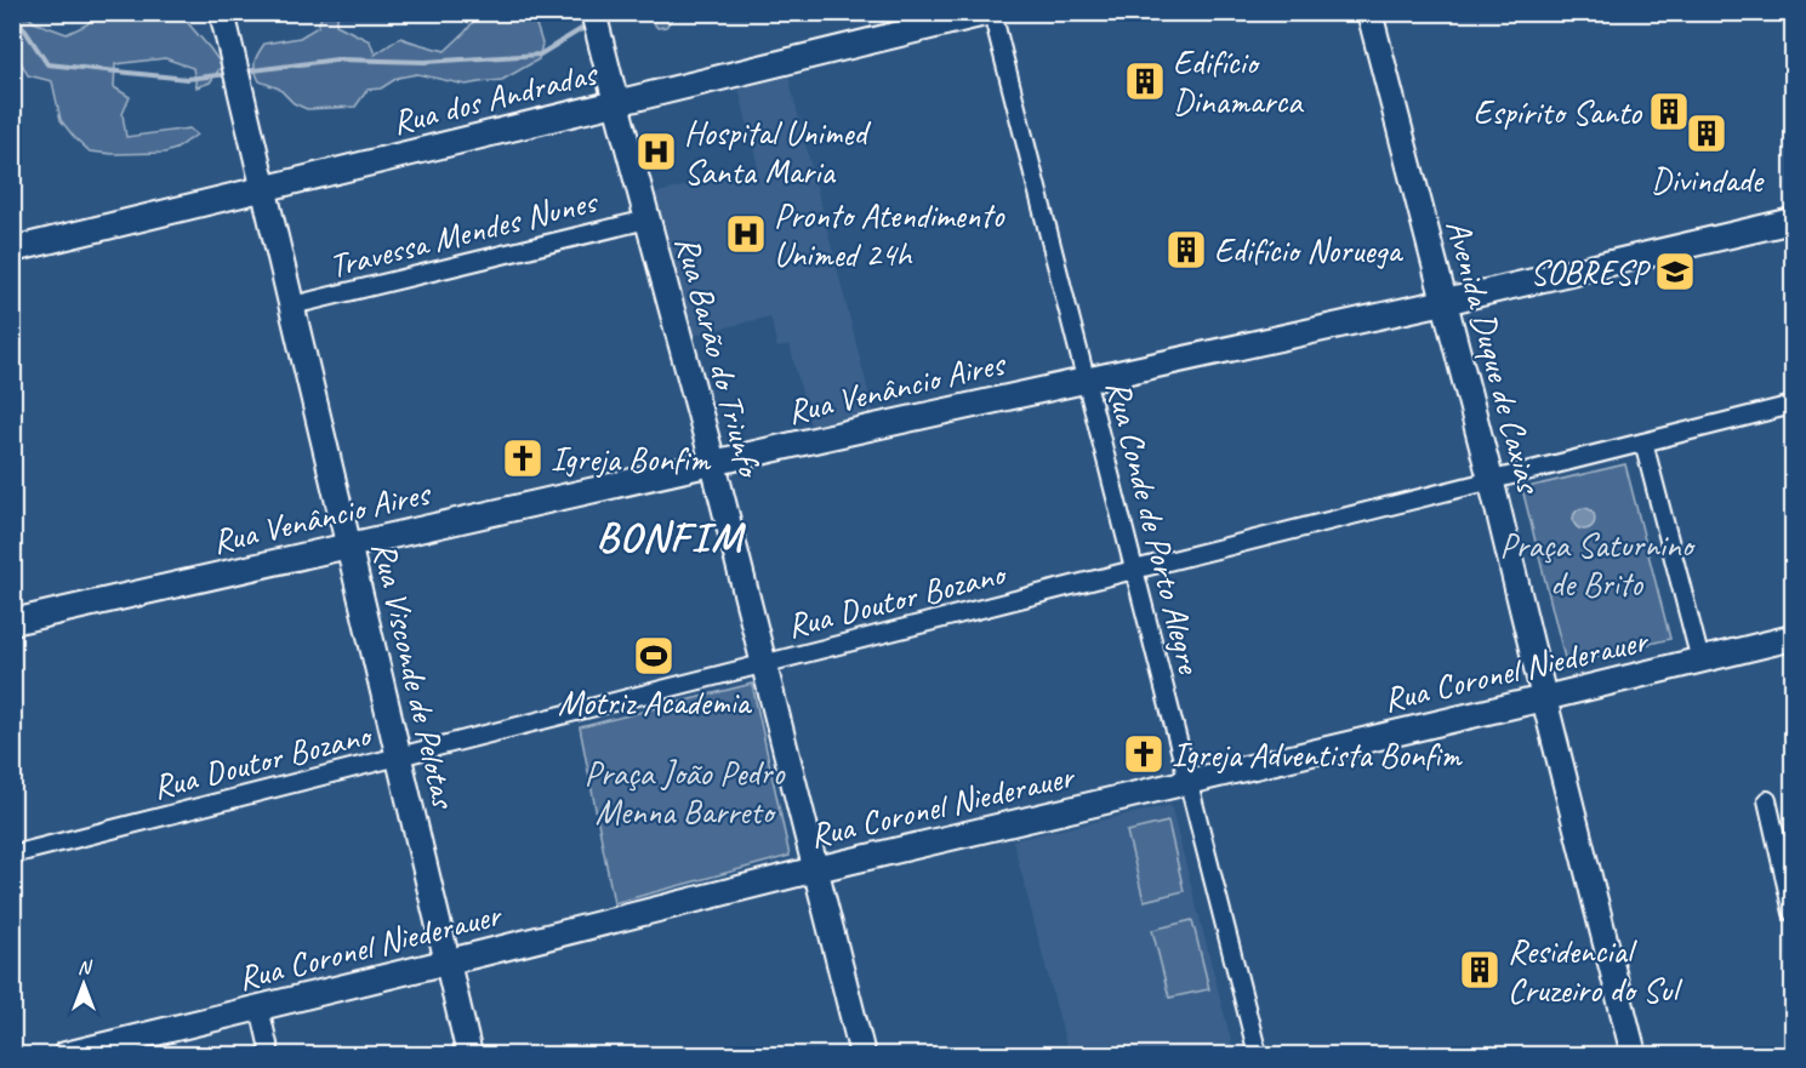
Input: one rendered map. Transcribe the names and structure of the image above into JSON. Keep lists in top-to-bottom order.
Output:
{
  "streets": {
    "street": [
      "Rua dos Andradas",
      "Travessa Mendes Nunes",
      "Rua Barão do Triunfo",
      "Avenida Duque de Caxias",
      "Rua Venâncio Aires",
      "Rua Conde de Porto Alegre",
      "Rua Doutor Bozano",
      "Rua Coronel Niederauer",
      "Rua Visconde de Pelotas"
    ]
  },
  "crossings": [
    ["Rua dos Andradas", "Rua Barão do Triunfo"],
    ["Rua dos Andradas", "Rua Conde de Porto Alegre"],
    ["Rua dos Andradas", "Rua Visconde de Pelotas"],
    ["Travessa Mendes Nunes", "Rua Barão do Triunfo"],
    ["Travessa Mendes Nunes", "Rua Visconde de Pelotas"],
    ["Rua Barão do Triunfo", "Rua Venâncio Aires"],
    ["Rua Barão do Triunfo", "Rua Doutor Bozano"],
    ["Rua Barão do Triunfo", "Rua Coronel Niederauer"],
    ["Avenida Duque de Caxias", "Rua Venâncio Aires"],
    ["Avenida Duque de Caxias", "Rua Doutor Bozano"],
    ["Avenida Duque de Caxias", "Rua Coronel Niederauer"],
    ["Rua Venâncio Aires", "Rua Conde de Porto Alegre"],
    ["Rua Venâncio Aires", "Rua Visconde de Pelotas"],
    ["Rua Conde de Porto Alegre", "Rua Doutor Bozano"],
    ["Rua Conde de Porto Alegre", "Rua Coronel Niederauer"],
    ["Rua Doutor Bozano", "Rua Visconde de Pelotas"],
    ["Rua Coronel Niederauer", "Rua Visconde de Pelotas"]
  ],
  "districts": ["BONFIM"],
  "parks": ["Praça Saturnino de Brito", "Praça João Pedro Menna Barreto"],
  "places": {
    "building": [
      "Edifício Dinamarca",
      "Espírito Santo",
      "Divindade",
      "Edifício Noruega",
      "Residencial Cruzeiro do Sul"
    ],
    "hospital": ["Hospital Unimed Santa Maria", "Pronto Atendimento Unimed 24h"],
    "school or university": ["SOBRESP"],
    "church": ["Igreja Bonfim", "Igreja Adventista Bonfim"],
    "sports": ["Motriz Academia"]
  },
  "north": "top"
}
